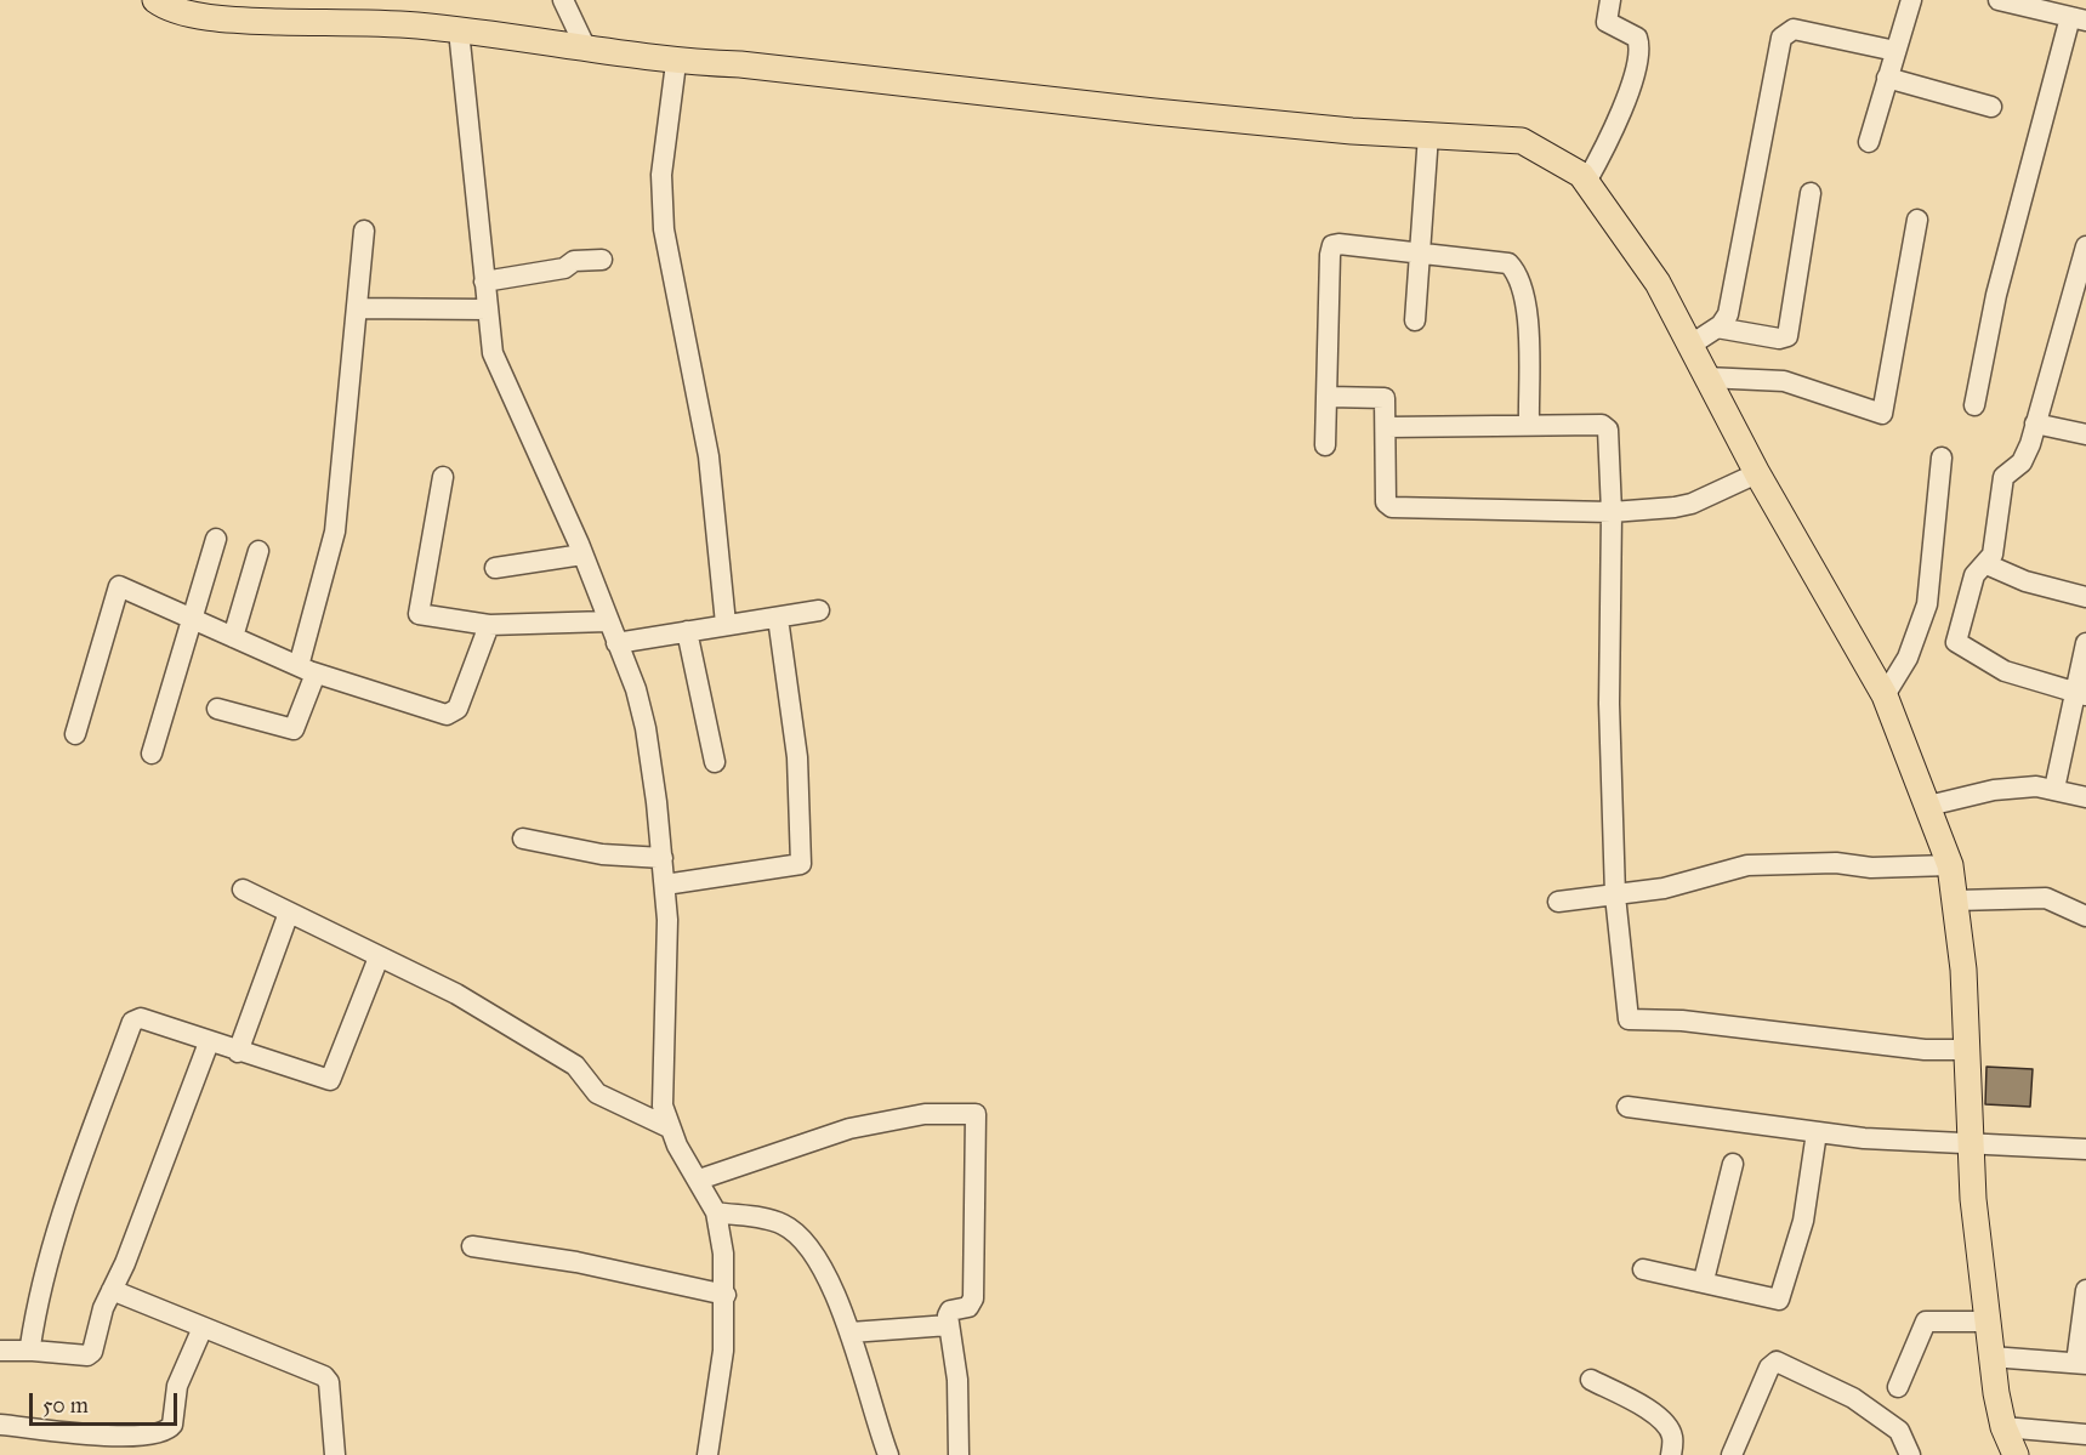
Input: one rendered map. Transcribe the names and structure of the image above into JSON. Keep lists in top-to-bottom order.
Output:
{
  "scale_bar": "50 m"
}
